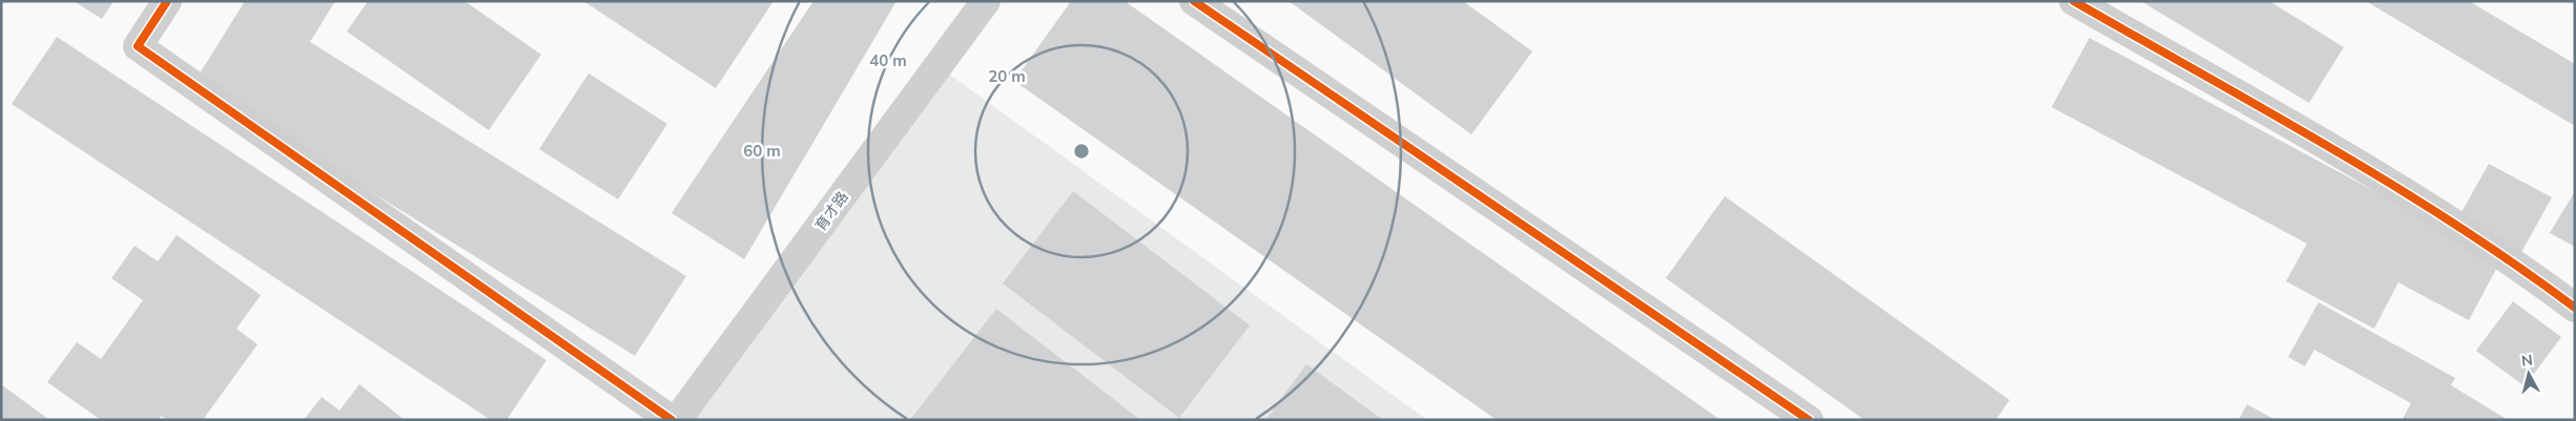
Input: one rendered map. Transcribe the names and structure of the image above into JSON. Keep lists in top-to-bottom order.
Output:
{
  "streets": {
    "street": ["育才路"]
  },
  "north": "top",
  "rings": ["40 m", "20 m", "60 m"]
}
